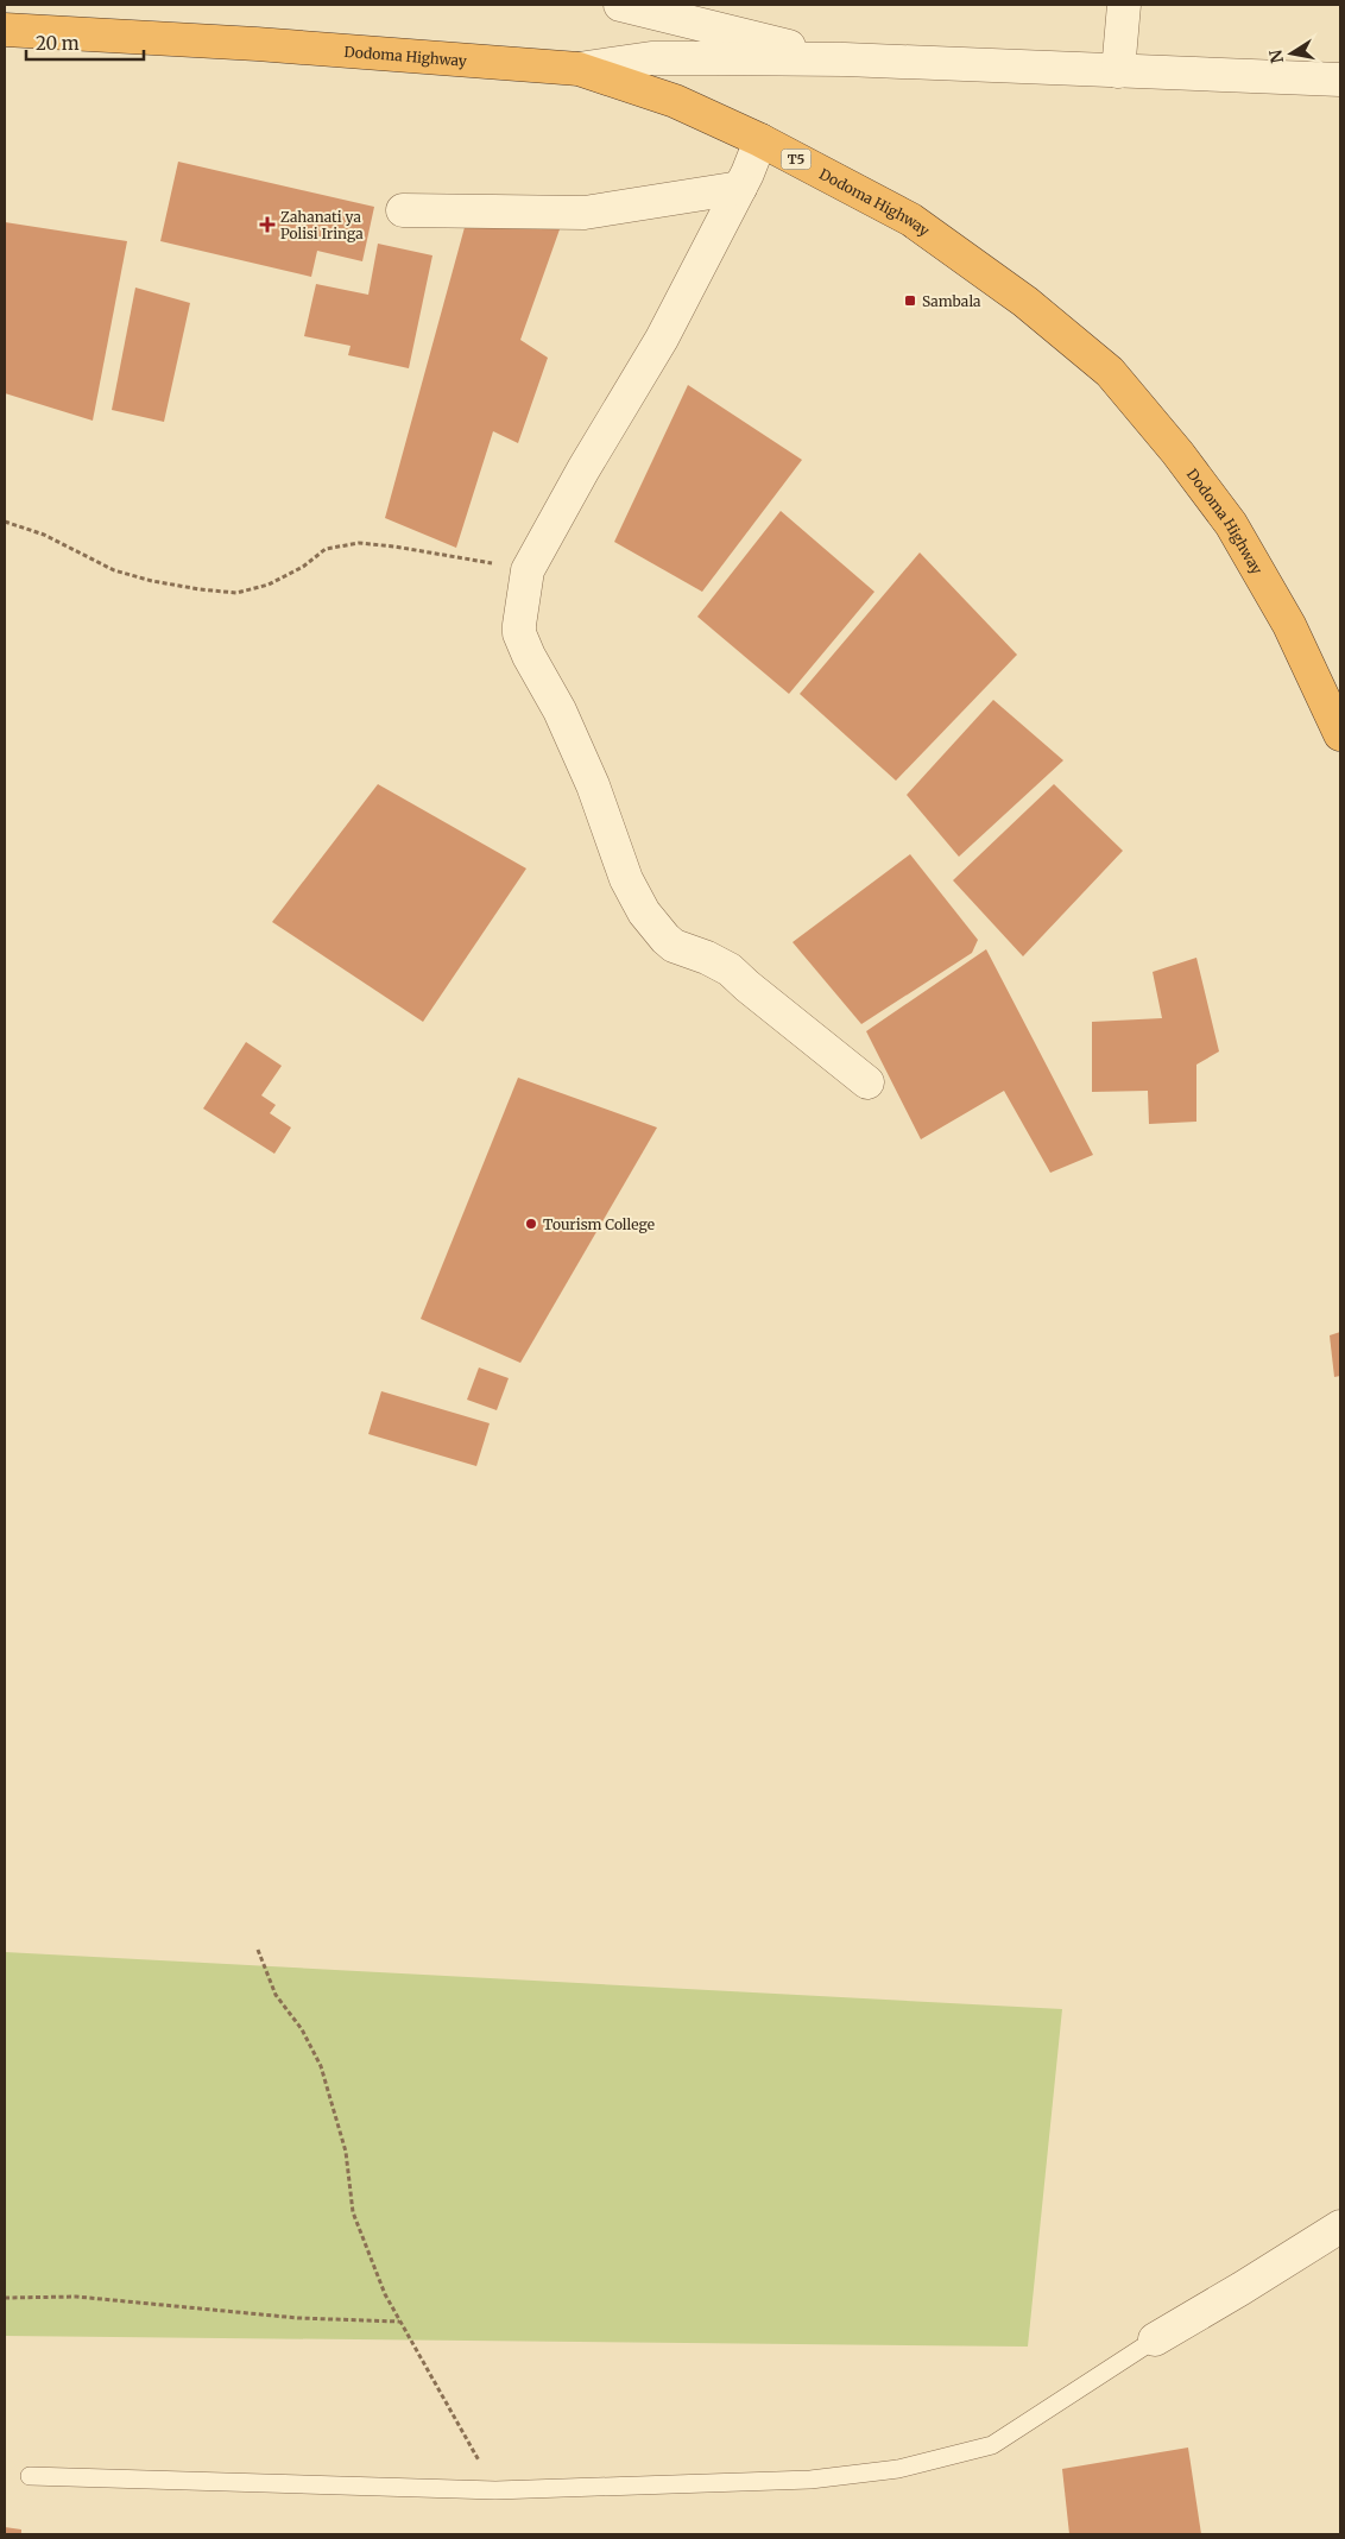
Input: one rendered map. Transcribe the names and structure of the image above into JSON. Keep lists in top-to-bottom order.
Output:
{
  "streets": {
    "highway": ["Dodoma Highway", "T5"]
  },
  "places": {
    "health": ["Zahanati ya Polisi Iringa"],
    "transit": ["Sambala"],
    "other": ["Tourism College"]
  },
  "scale_bar": "20 m",
  "north": "left"
}
